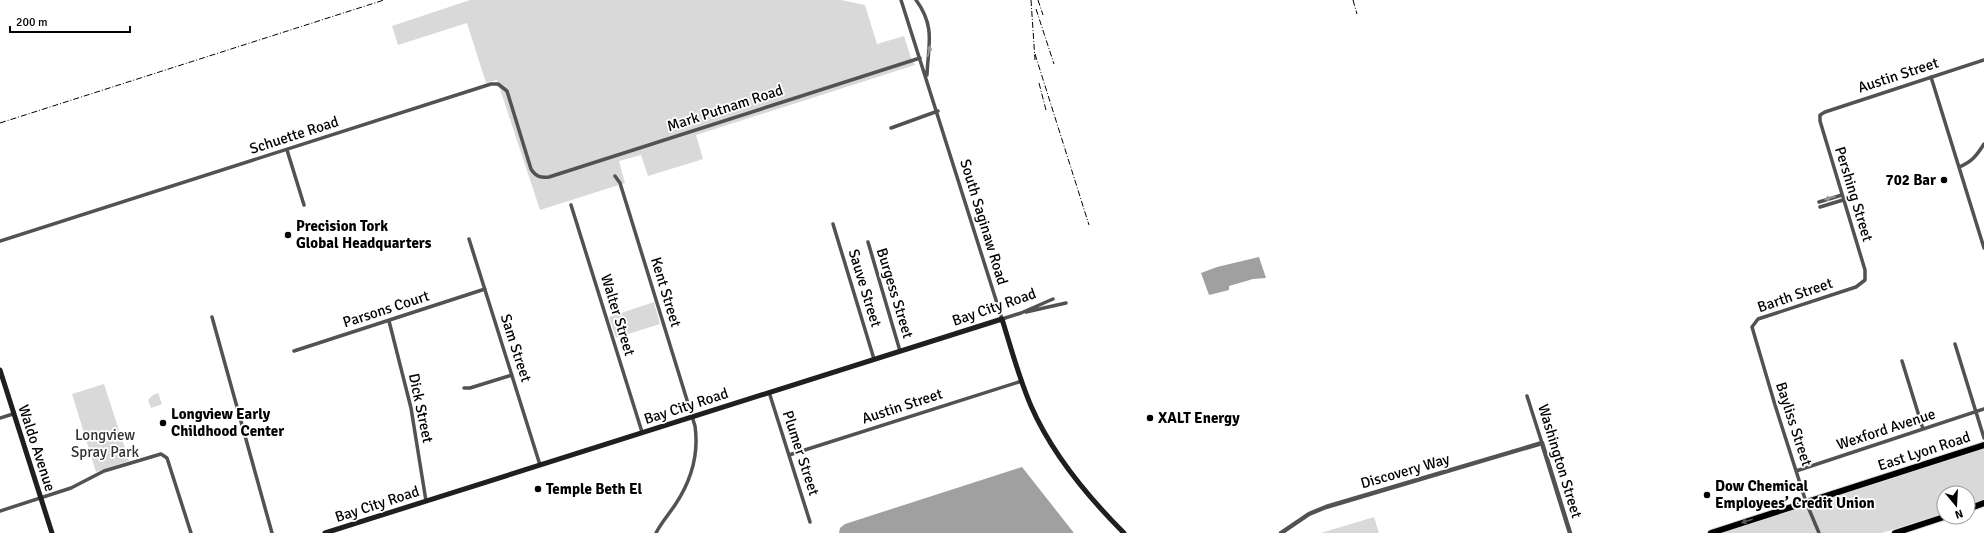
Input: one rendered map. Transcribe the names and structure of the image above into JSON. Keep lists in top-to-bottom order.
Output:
{
  "streets": {
    "highway": ["East Lyon Road"],
    "main road": ["South Saginaw Road", "Bay City Road", "Waldo Avenue"],
    "street": [
      "Austin Street",
      "Mark Putnam Road",
      "Schuette Road",
      "Pershing Street",
      "Sauve Street",
      "Kent Street",
      "Burgess Street",
      "Barth Street",
      "Parsons Court",
      "Walter Street",
      "Sam Street",
      "Dick Street",
      "Bayliss Street",
      "Wexford Avenue",
      "Plumer Street",
      "Washington Street",
      "Discovery Way"
    ]
  },
  "crossings": [
    ["Austin Street", "Pershing Street"],
    ["Austin Street", "South Saginaw Road"],
    ["Austin Street", "Plumer Street"],
    ["Mark Putnam Road", "Schuette Road"],
    ["Mark Putnam Road", "South Saginaw Road"],
    ["Pershing Street", "Barth Street"],
    ["South Saginaw Road", "Bay City Road"],
    ["Sauve Street", "Bay City Road"],
    ["Kent Street", "Bay City Road"],
    ["Burgess Street", "Bay City Road"],
    ["Barth Street", "Bayliss Street"],
    ["Bay City Road", "Walter Street"],
    ["Bay City Road", "Sam Street"],
    ["Bay City Road", "Dick Street"],
    ["Bay City Road", "Plumer Street"],
    ["Parsons Court", "Sam Street"],
    ["Parsons Court", "Dick Street"],
    ["Bayliss Street", "Wexford Avenue"],
    ["Bayliss Street", "East Lyon Road"],
    ["Washington Street", "Discovery Way"]
  ],
  "parks": ["Longview Spray Park"],
  "places": [
    "702 Bar",
    "Precision Tork Global Headquarters",
    "XALT Energy",
    "Longview Early Childhood Center",
    "Temple Beth El",
    "Dow Chemical Employees’ Credit Union"
  ],
  "scale_bar": "200 m",
  "north": "bottom"
}
